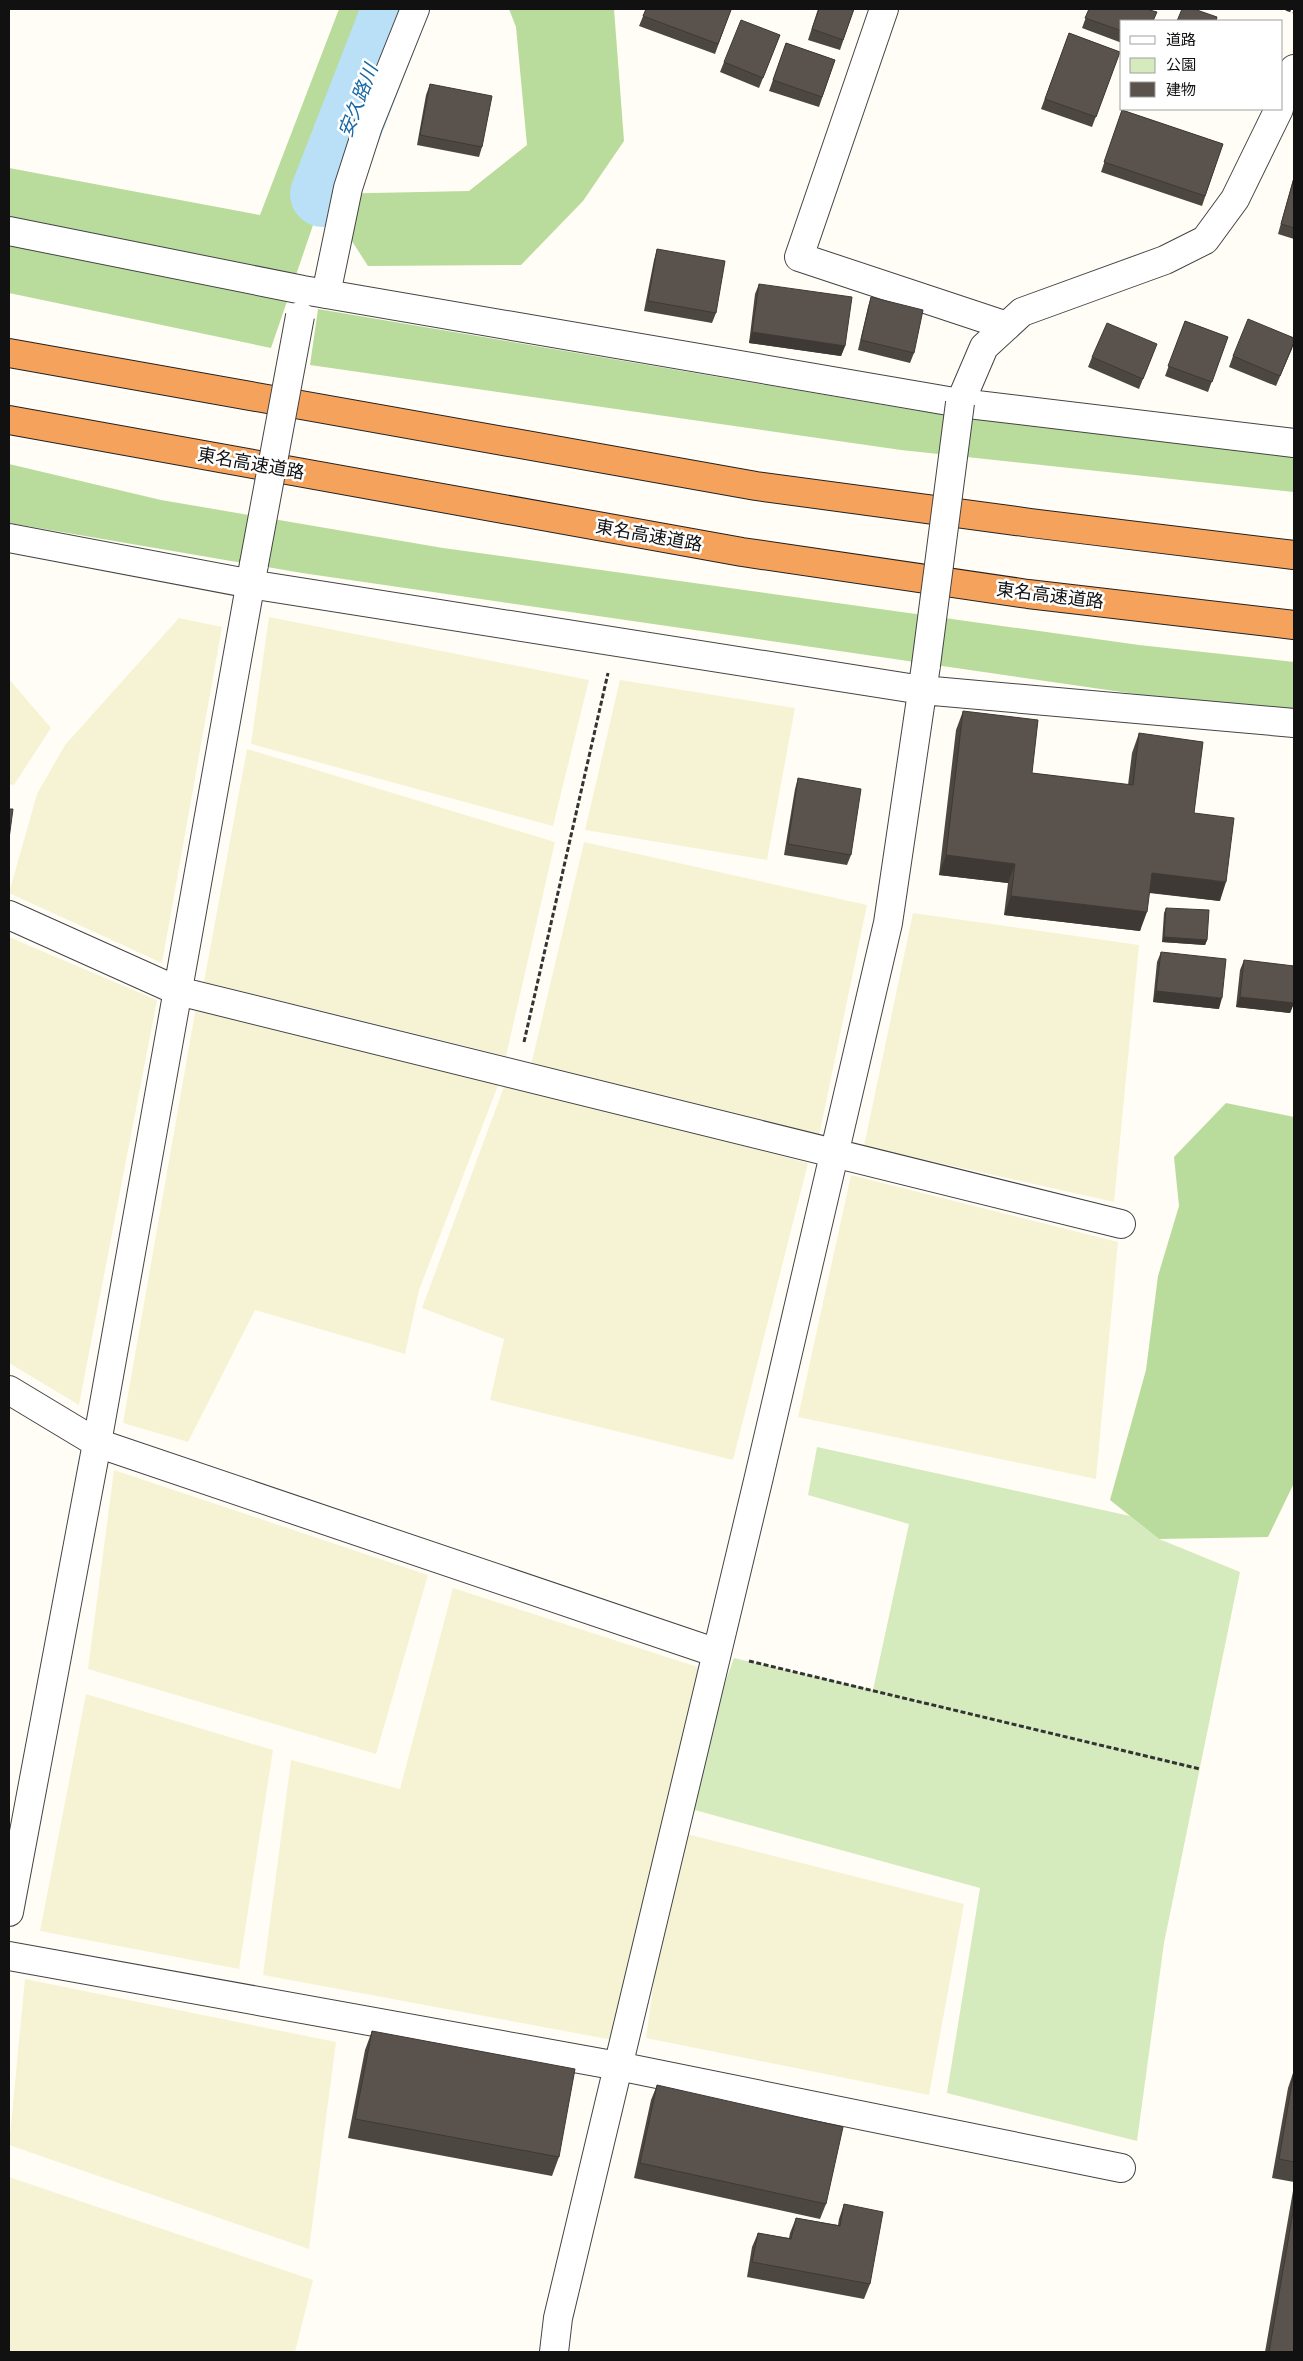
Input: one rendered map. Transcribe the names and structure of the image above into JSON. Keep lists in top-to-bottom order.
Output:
{
  "streets": {
    "highway": ["東名高速道路"]
  },
  "water": ["安久路川"],
  "legend": ["道路", "公園", "建物"]
}
